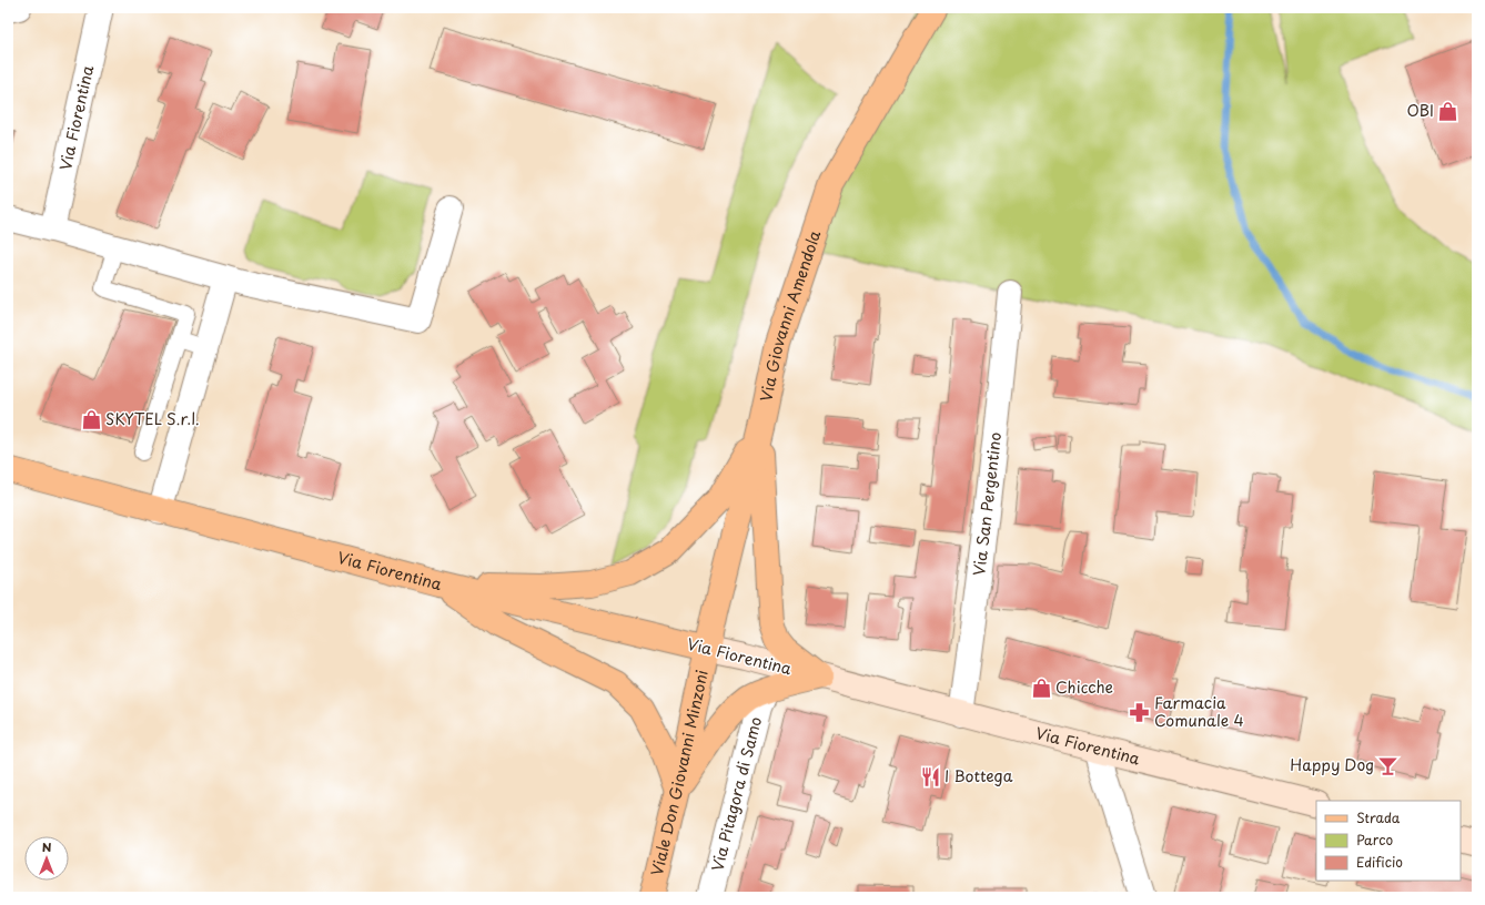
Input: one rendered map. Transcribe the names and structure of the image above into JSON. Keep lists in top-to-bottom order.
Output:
{
  "streets": {
    "main road": ["Via Fiorentina", "Via Giovanni Amendola", "Viale Don Giovanni Minzoni"],
    "street": ["Via San Pergentino", "Via Pitagora di Samo"]
  },
  "crossings": [
    ["Via Fiorentina", "Via Giovanni Amendola"],
    ["Via Fiorentina", "Via San Pergentino"],
    ["Via Fiorentina", "Viale Don Giovanni Minzoni"],
    ["Via Giovanni Amendola", "Viale Don Giovanni Minzoni"]
  ],
  "places": {
    "shop": ["OBI", "SKYTEL S.r.l.", "Chicche"],
    "pharmacy": ["Farmacia Comunale 4"],
    "bar": ["Happy Dog"],
    "restaurant": ["I Bottega"]
  },
  "legend": ["Strada", "Parco", "Edificio"],
  "north": "top"
}
